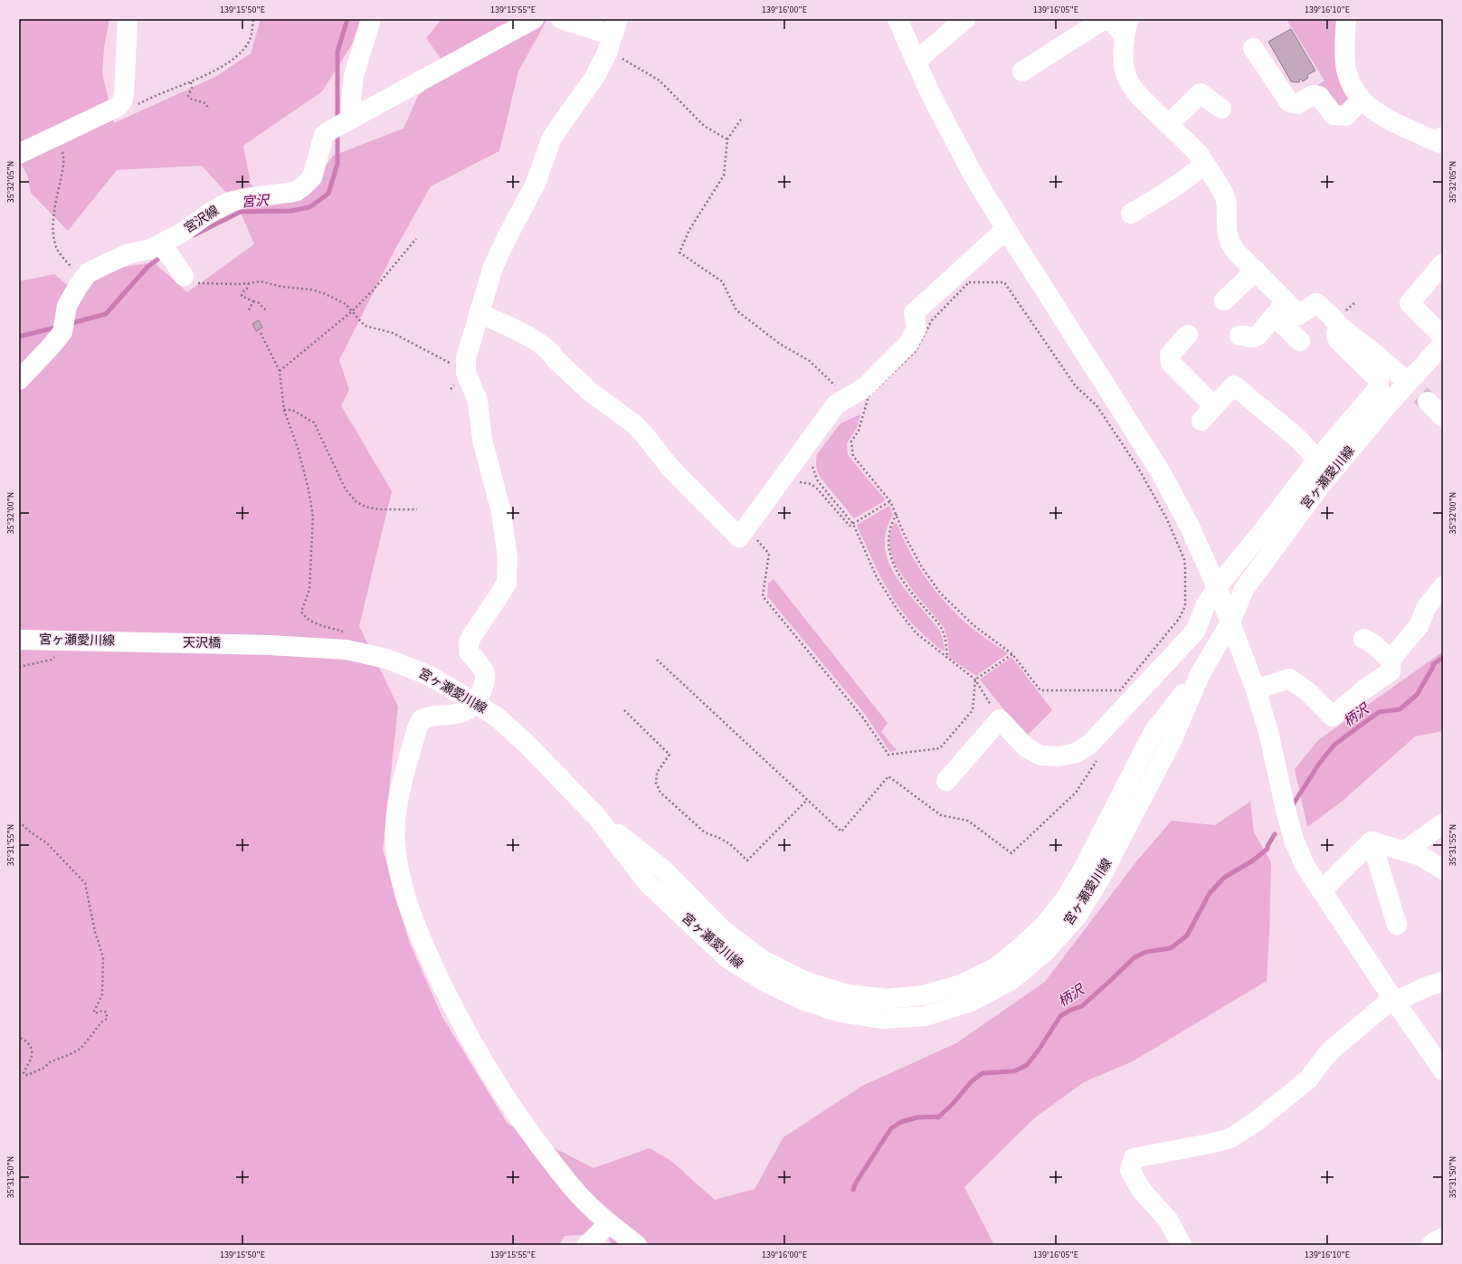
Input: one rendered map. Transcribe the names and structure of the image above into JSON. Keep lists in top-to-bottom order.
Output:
{
  "streets": {
    "street": ["宮沢線", "宮ヶ瀬愛川線", "天沢橋"]
  },
  "crossings": [
    ["宮ヶ瀬愛川線", "天沢橋"]
  ],
  "water": ["宮沢", "柄沢"],
  "coordinates": [
    "139°15'50\"E",
    "139°15'55\"E",
    "139°16'00\"E",
    "139°16'05\"E",
    "139°16'10\"E",
    "35°32'05\"N",
    "35°32'00\"N",
    "35°31'55\"N",
    "35°31'50\"N"
  ]
}
